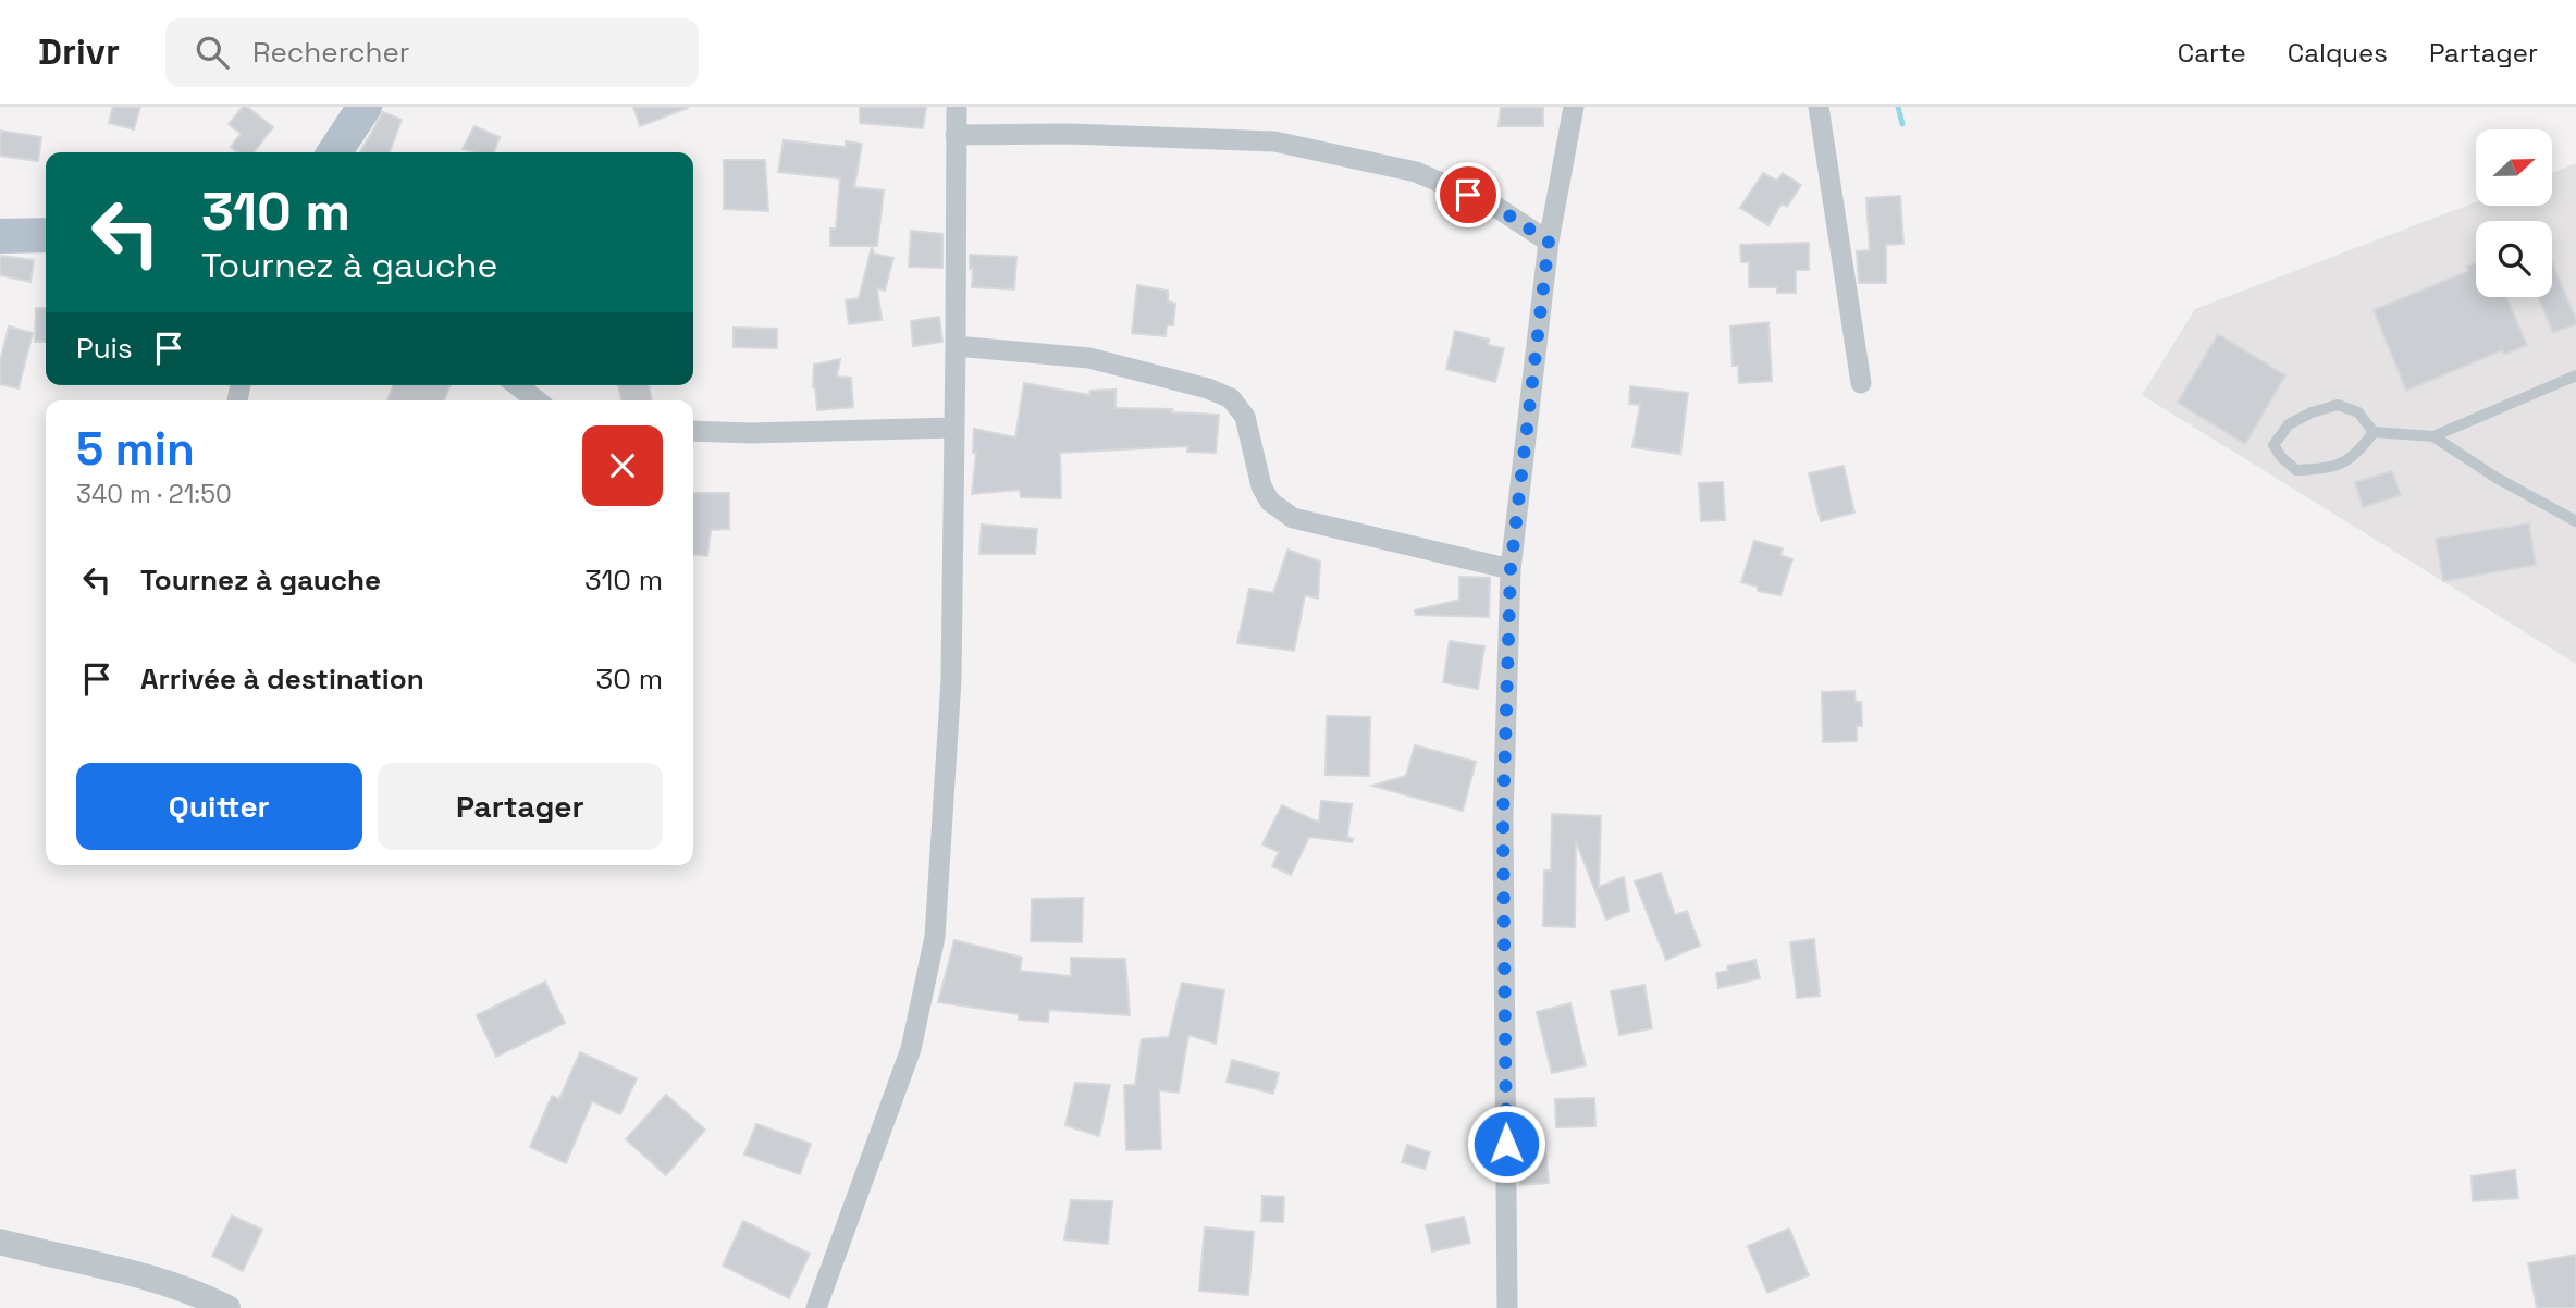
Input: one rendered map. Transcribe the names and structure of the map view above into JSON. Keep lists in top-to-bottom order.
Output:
{
  "north": "right",
  "page": {
    "header": "Drivr",
    "search": "Rechercher",
    "nav": ["Carte", "Calques", "Partager"],
    "turn": ["310 m", "Tournez à gauche"],
    "then": "Puis",
    "heading": ["5 min", "340 m · 21:50"],
    "list": [
      {
        "name": "Tournez à gauche",
        "value": "310 m"
      },
      {
        "name": "Arrivée à destination",
        "value": "30 m"
      }
    ],
    "buttons": ["Quitter", "Partager"]
  }
}
